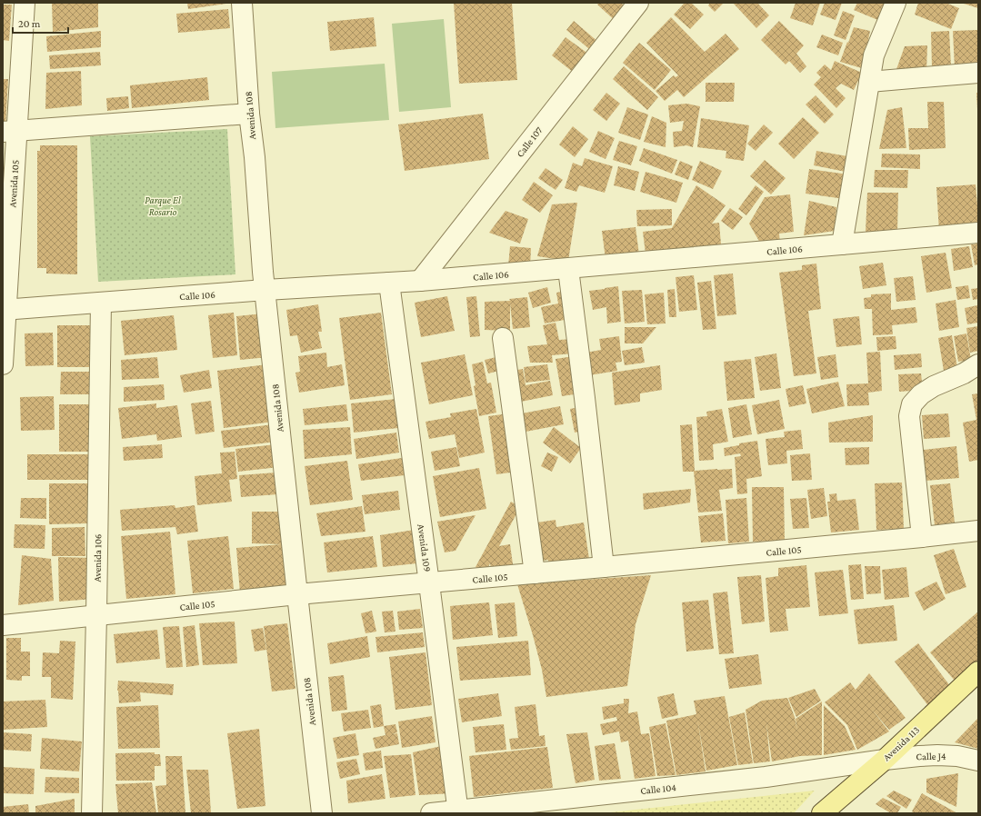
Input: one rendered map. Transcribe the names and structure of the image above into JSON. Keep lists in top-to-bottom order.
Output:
{
  "streets": {
    "main road": ["Avenida 113"],
    "street": [
      "Avenida 108",
      "Calle 107",
      "Avenida 105",
      "Calle 106",
      "Avenida 109",
      "Calle 105",
      "Avenida 106",
      "Calle J4",
      "Calle 104"
    ]
  },
  "crossings": [
    ["Avenida 108", "Calle 106"],
    ["Avenida 108", "Calle 105"],
    ["Calle 107", "Calle 106"],
    ["Avenida 105", "Calle 106"],
    ["Calle 106", "Avenida 109"],
    ["Calle 106", "Avenida 106"],
    ["Avenida 109", "Calle 105"],
    ["Avenida 109", "Calle 104"],
    ["Calle 105", "Avenida 106"],
    ["Avenida 113", "Calle J4"],
    ["Avenida 113", "Calle 104"],
    ["Calle J4", "Calle 104"]
  ],
  "parks": ["Parque El Rosario"],
  "scale_bar": "20 m"
}
